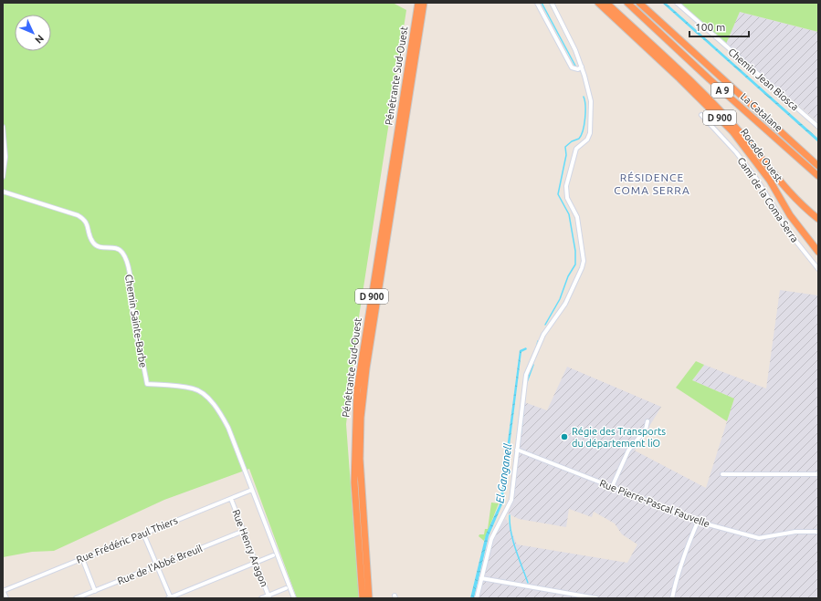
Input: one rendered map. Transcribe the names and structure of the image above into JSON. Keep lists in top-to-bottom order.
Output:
{
  "streets": {
    "highway": [
      "Pénétrante Sud-Ouest",
      "A 9",
      "La Catalane",
      "D 900",
      "Rocade Ouest"
    ],
    "street": [
      "Chemin Jean Biosca",
      "Camí de la Coma Serra",
      "Chemin Sainte-Barbe",
      "Rue Pierre-Pascal Fauvelle",
      "Rue Frédéric Paul Thiers",
      "Rue Henry Aragon",
      "Rue de l'Abbé Breuil"
    ]
  },
  "crossings": [
    ["Chemin Sainte-Barbe", "Rue Frédéric Paul Thiers"],
    ["Rue Frédéric Paul Thiers", "Rue Henry Aragon"],
    ["Rue Henry Aragon", "Rue de l'Abbé Breuil"]
  ],
  "districts": ["RÉSIDENCE COMA SERRA"],
  "water": ["El Ganganell"],
  "places": ["Régie des Transports du département liO"],
  "scale_bar": "100 m",
  "north": "bottom right"
}
